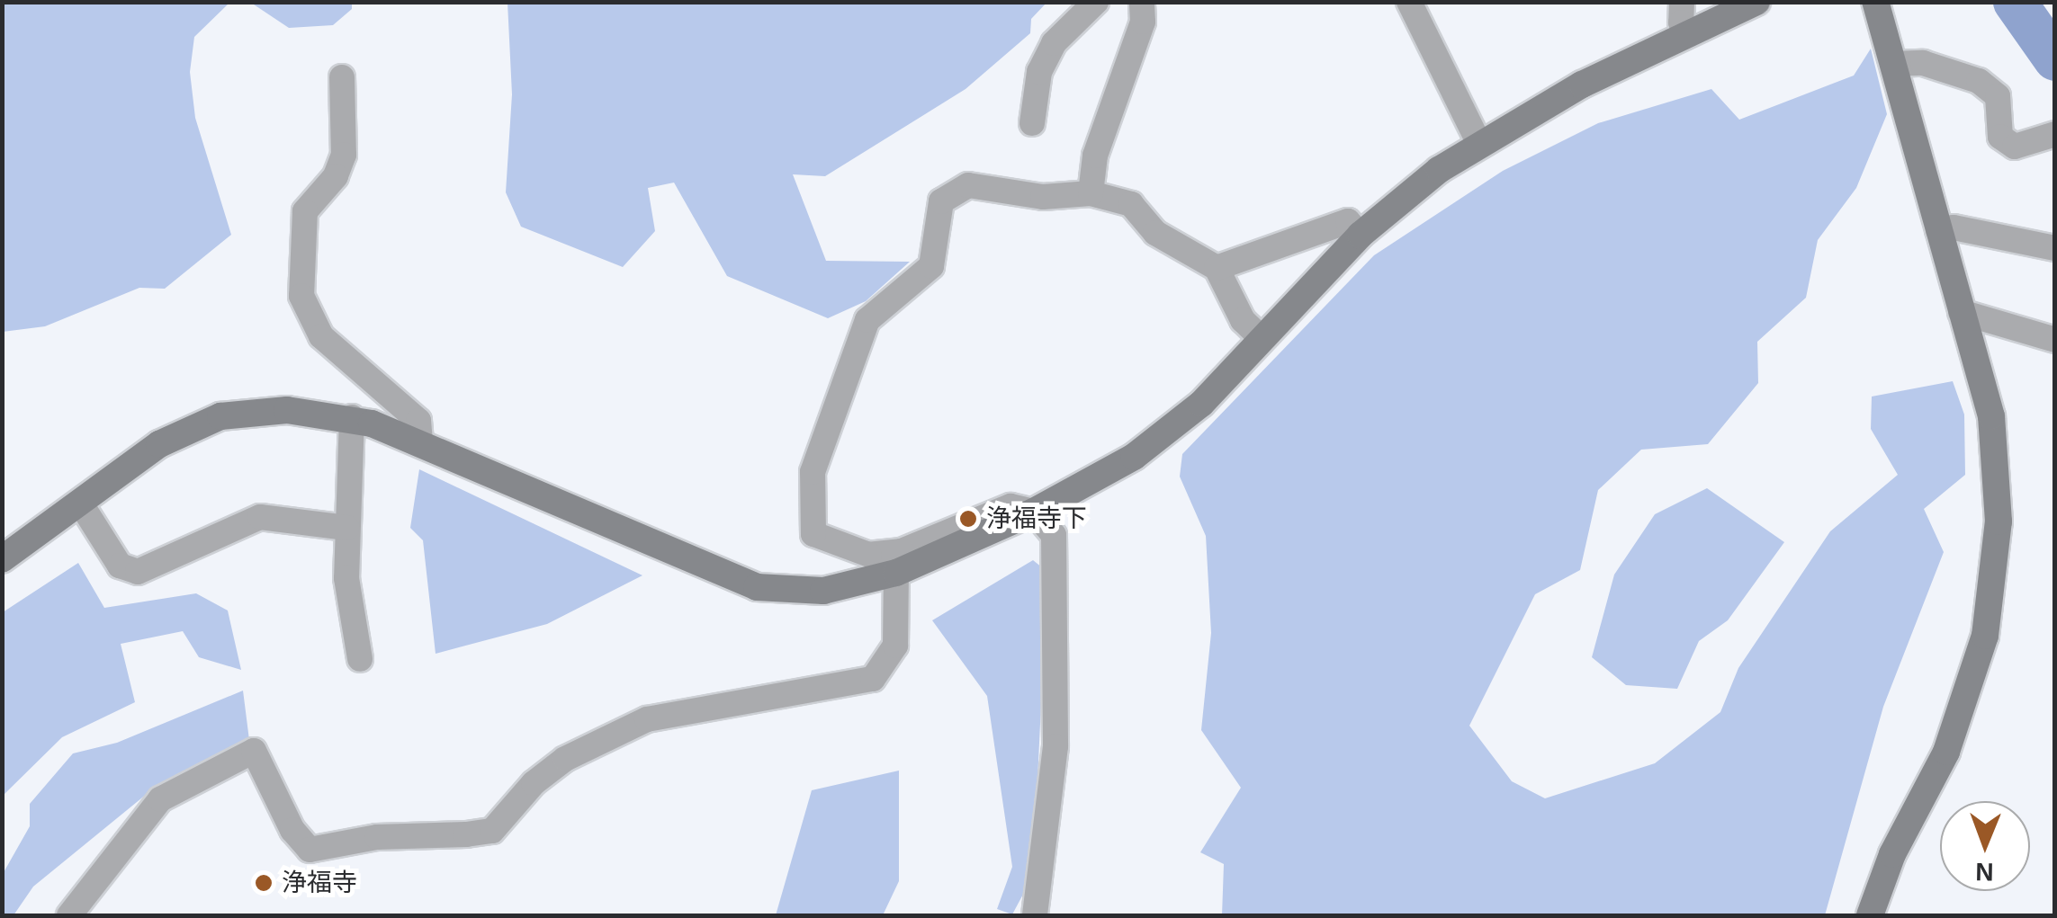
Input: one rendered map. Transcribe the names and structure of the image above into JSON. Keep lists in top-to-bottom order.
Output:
{
  "places": ["浄福寺下", "浄福寺"],
  "north": "bottom"
}
